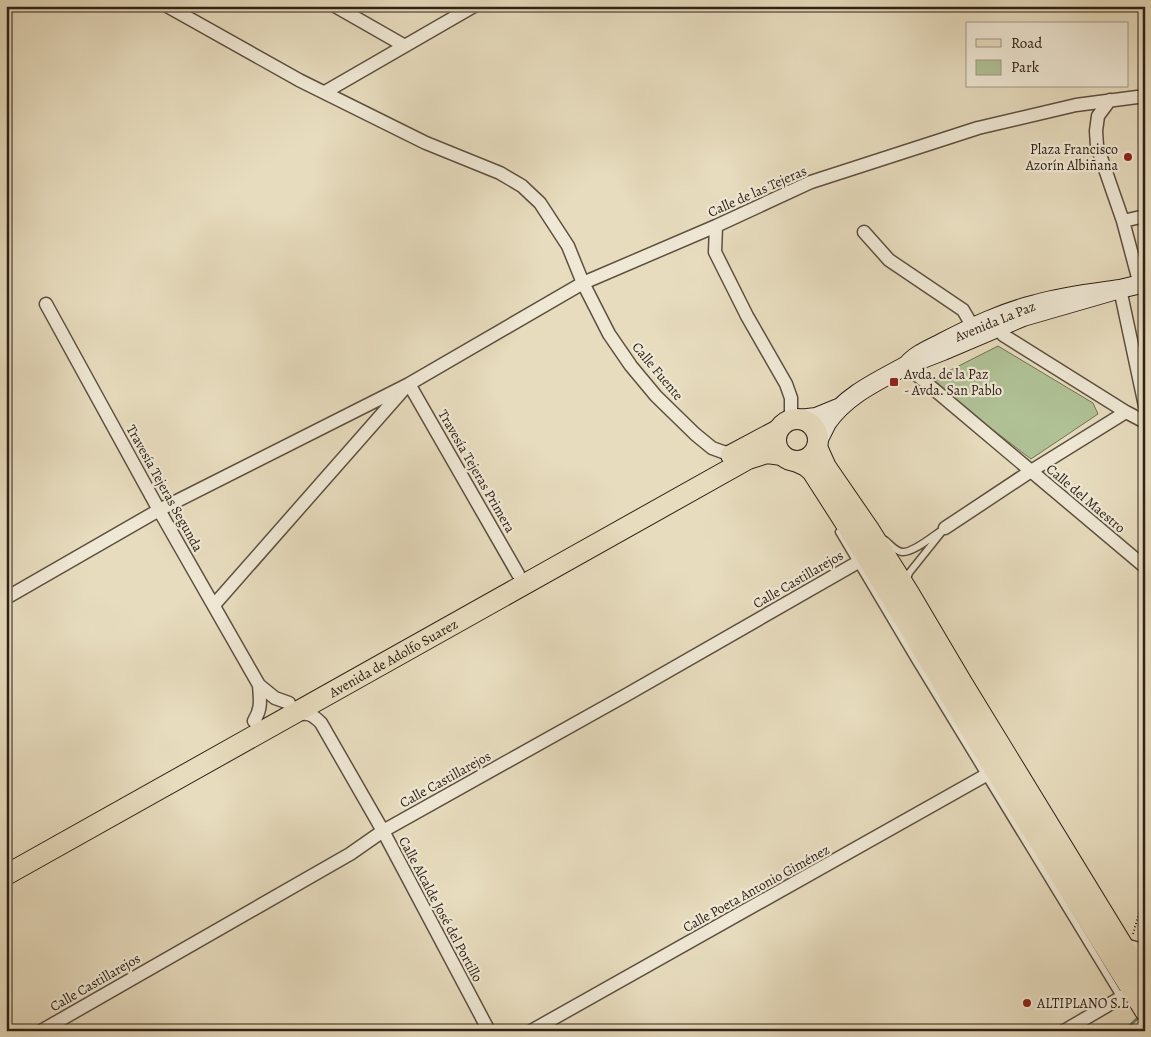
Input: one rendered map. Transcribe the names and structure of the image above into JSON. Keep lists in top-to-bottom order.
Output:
{
  "streets": {
    "main road": ["Avenida La Paz", "Avenida de Adolfo Suarez"],
    "street": [
      "Calle de las Tejeras",
      "Calle Fuente",
      "Travesía Tejeras Primera",
      "Travesía Tejeras Segunda",
      "Calle del Maestro",
      "Calle Castillarejos",
      "Calle Poeta Antonio Giménez",
      "Calle Alcalde José del Portillo"
    ]
  },
  "crossings": [
    ["Calle de las Tejeras", "Calle Fuente"],
    ["Calle de las Tejeras", "Travesía Tejeras Primera"],
    ["Calle de las Tejeras", "Travesía Tejeras Segunda"],
    ["Avenida La Paz", "Calle del Maestro"],
    ["Avenida La Paz", "Avenida de Adolfo Suarez"],
    ["Calle Fuente", "Avenida de Adolfo Suarez"],
    ["Travesía Tejeras Primera", "Avenida de Adolfo Suarez"],
    ["Calle Castillarejos", "Calle Alcalde José del Portillo"]
  ],
  "places": {
    "other": ["Plaza Francisco Azorín Albiñana", "ALTIPLANO S.L"],
    "transit": ["Avda. de la Paz - Avda. San Pablo"]
  },
  "legend": ["Road", "Park"]
}
